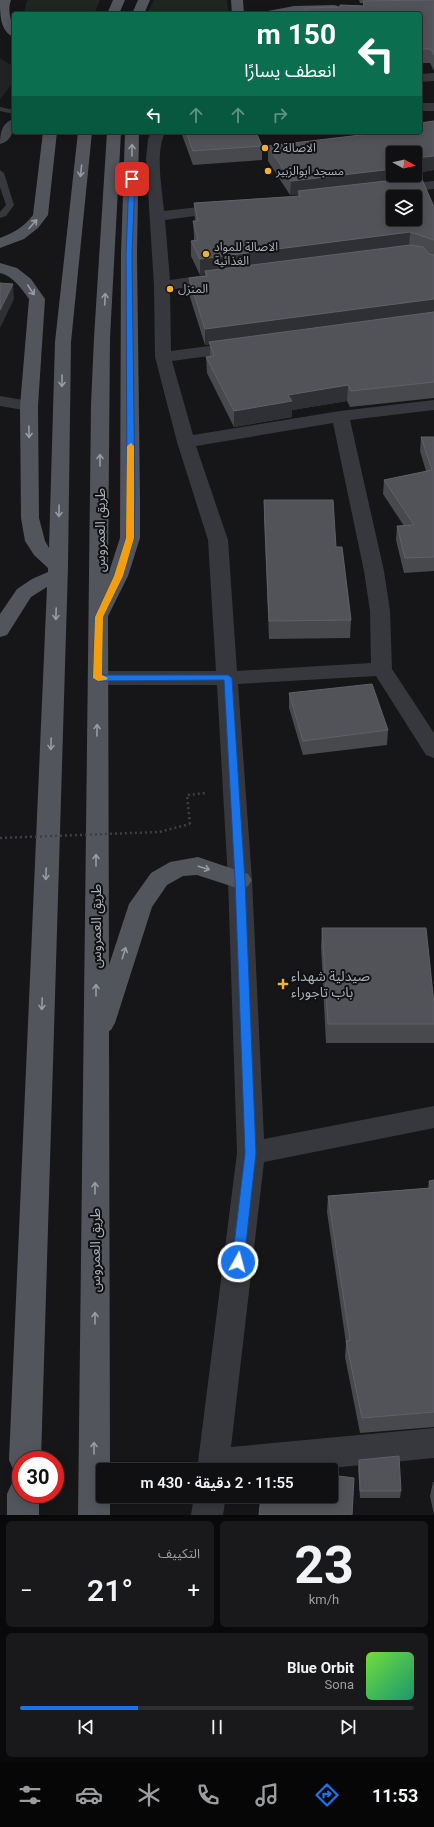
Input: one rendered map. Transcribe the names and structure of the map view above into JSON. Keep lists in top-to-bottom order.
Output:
{
  "streets": {
    "main road": ["طريق العمروس"]
  },
  "places": {
    "other": [
      "الاصالة 2",
      "مسجد ابوالزبير",
      "الاصالة للمواد الغذائية",
      "المنزل"
    ],
    "health": ["صيدلية شهداء باب تاجوراء"]
  },
  "north": "right",
  "page": {
    "turn": ["150 m", "انعطف يسارًا"],
    "limit": "30",
    "trip": "11:55 · 2 دقيقة · 430 m",
    "tile": [
      ["23", "km/h"],
      "التكييف"
    ],
    "heat": ["−", "21°", "+"],
    "song": ["Blue Orbit", "Sona"],
    "tabs": "11:53"
  }
}
